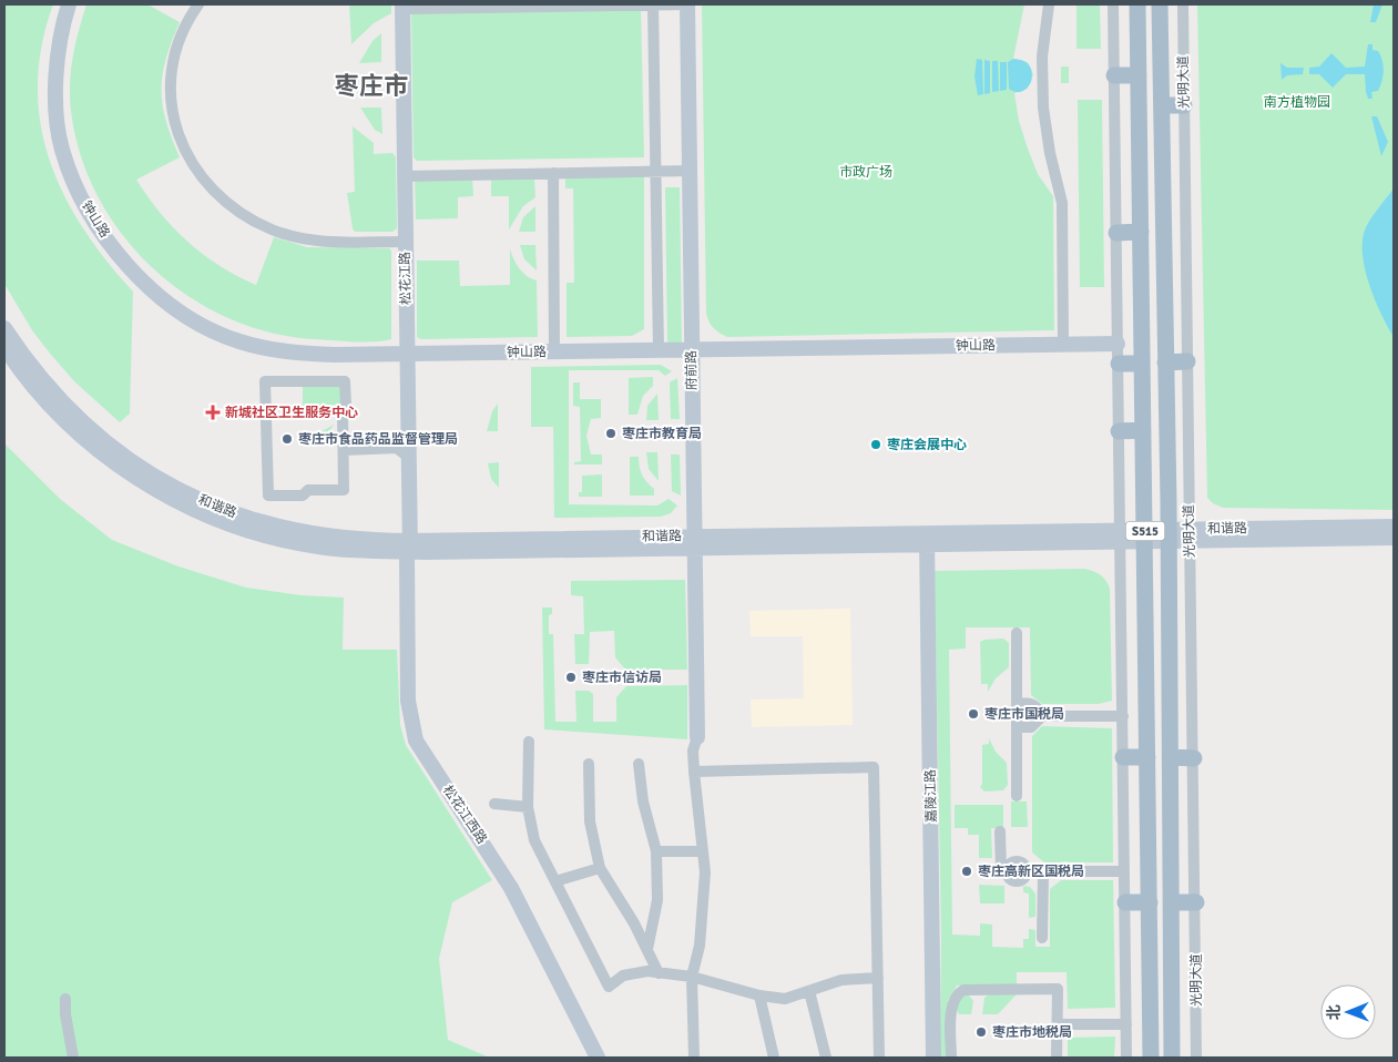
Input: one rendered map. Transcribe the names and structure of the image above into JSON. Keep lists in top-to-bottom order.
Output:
{
  "streets": {
    "main road": ["光明大道", "S515"],
    "street": [
      "钟山路",
      "松花江路",
      "府前路",
      "和谐路",
      "嘉陵江路",
      "松花江西路"
    ]
  },
  "crossings": [
    ["光明大道", "和谐路"],
    ["钟山路", "松花江路"],
    ["钟山路", "府前路"],
    ["钟山路", "S515"],
    ["松花江路", "和谐路"],
    ["松花江路", "松花江西路"],
    ["府前路", "和谐路"],
    ["和谐路", "S515"],
    ["和谐路", "嘉陵江路"],
    ["和谐路", "松花江西路"]
  ],
  "districts": ["枣庄市"],
  "parks": ["南方植物园", "市政广场"],
  "places": {
    "health": ["新城社区卫生服务中心"],
    "other": [
      "枣庄市教育局",
      "枣庄市食品药品监督管理局",
      "枣庄会展中心",
      "枣庄市信访局",
      "枣庄市国税局",
      "枣庄高新区国税局",
      "枣庄市地税局"
    ]
  },
  "north": "left"
}
